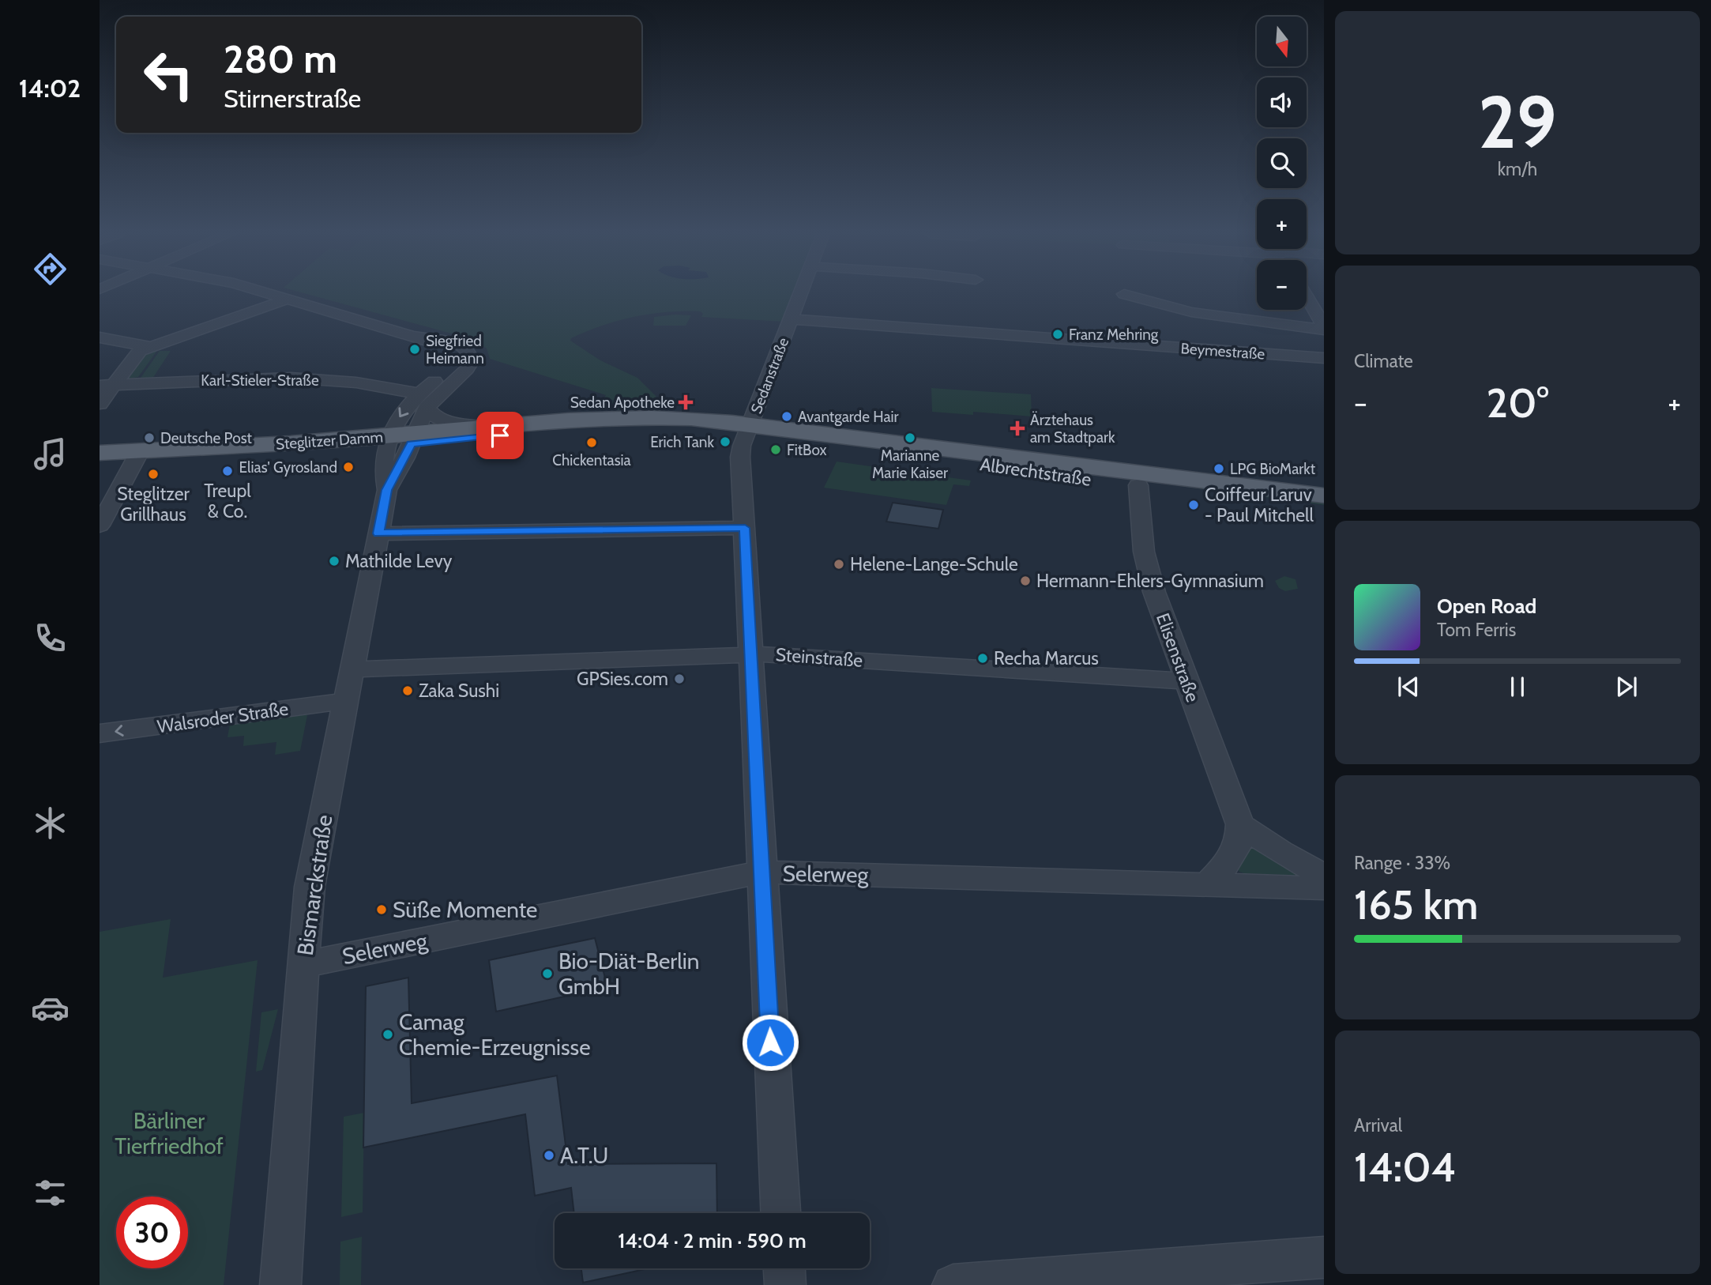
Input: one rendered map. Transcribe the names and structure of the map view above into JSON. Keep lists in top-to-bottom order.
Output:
{
  "streets": {
    "main road": ["Steglitzer Damm", "Albrechtstraße"],
    "street": [
      "Beymestraße",
      "Sedanstraße",
      "Karl-Stieler-Straße",
      "Steinstraße",
      "Elisenstraße",
      "Walsroder Straße",
      "Selerweg",
      "Bismarckstraße"
    ]
  },
  "crossings": [
    ["Beymestraße", "Sedanstraße"],
    ["Sedanstraße", "Steglitzer Damm"],
    ["Sedanstraße", "Albrechtstraße"],
    ["Sedanstraße", "Steinstraße"],
    ["Sedanstraße", "Selerweg"],
    ["Karl-Stieler-Straße", "Bismarckstraße"],
    ["Steglitzer Damm", "Albrechtstraße"],
    ["Steglitzer Damm", "Bismarckstraße"],
    ["Albrechtstraße", "Elisenstraße"],
    ["Steinstraße", "Elisenstraße"],
    ["Steinstraße", "Bismarckstraße"],
    ["Walsroder Straße", "Bismarckstraße"],
    ["Selerweg", "Bismarckstraße"]
  ],
  "one_way": ["Walsroder Straße"],
  "parks": ["Bärliner Tierfriedhof"],
  "places": {
    "other": [
      "Franz Mehring",
      "Siegfried Heimann",
      "Avantgarde Hair",
      "Deutsche Post",
      "Marianne Marie Kaiser",
      "Erich Tank",
      "Chickentasia",
      "FitBox",
      "Elias' Gyrosland",
      "LPG BioMarkt",
      "Treupl & Co.",
      "Steglitzer Grillhaus",
      "Coiffeur Laruv - Paul Mitchell",
      "Mathilde Levy",
      "Helene-Lange-Schule",
      "Hermann-Ehlers-Gymnasium",
      "Recha Marcus",
      "GPSies.com",
      "Zaka Sushi",
      "Süße Momente",
      "Bio-Diät-Berlin GmbH",
      "Camag Chemie-Erzeugnisse",
      "A.T.U"
    ],
    "health": ["Sedan Apotheke", "Ärztehaus am Stadtpark"]
  },
  "north": "bottom",
  "page": {
    "tabs": "14:02",
    "tile": [
      ["29", "km/h"],
      "Climate",
      ["Range · 33%", "165 km"],
      ["Arrival", "14:04"]
    ],
    "map_buttons": ["+", "−"],
    "turn": ["280 m", "Stirnerstraße"],
    "heat": ["−", "20°", "+"],
    "song": ["Open Road", "Tom Ferris"],
    "limit": "30",
    "trip": "14:04 · 2 min · 590 m"
  }
}
